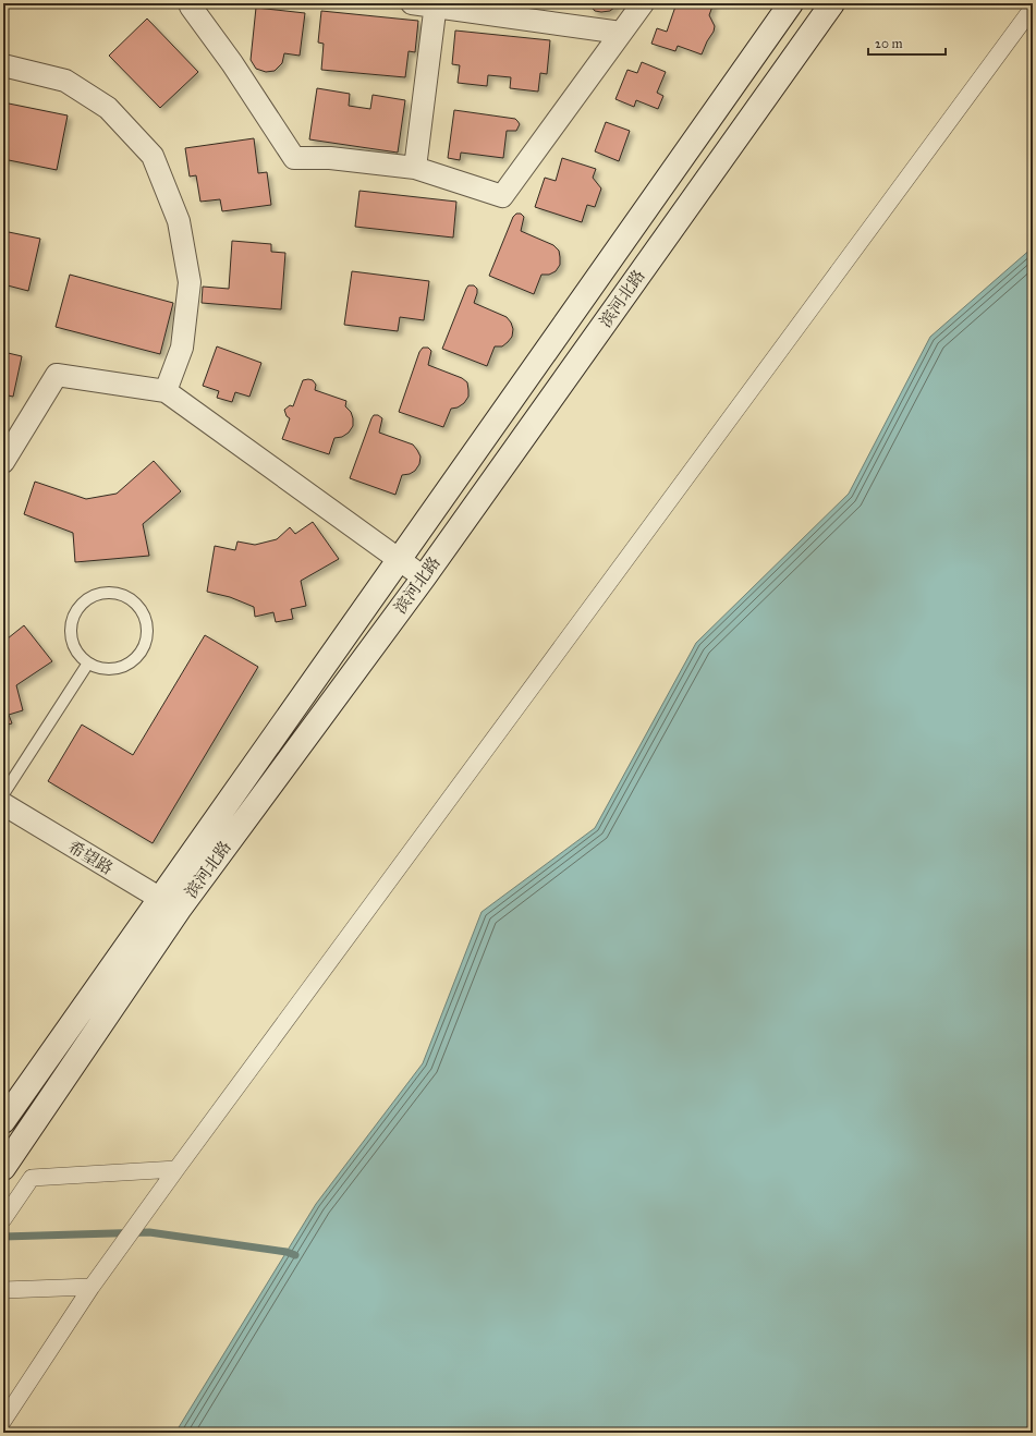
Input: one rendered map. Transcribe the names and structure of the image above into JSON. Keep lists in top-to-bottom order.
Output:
{
  "streets": {
    "main road": ["滨河北路"],
    "street": ["希望路"]
  },
  "crossings": [
    ["滨河北路", "希望路"]
  ],
  "scale_bar": "20 m"
}
